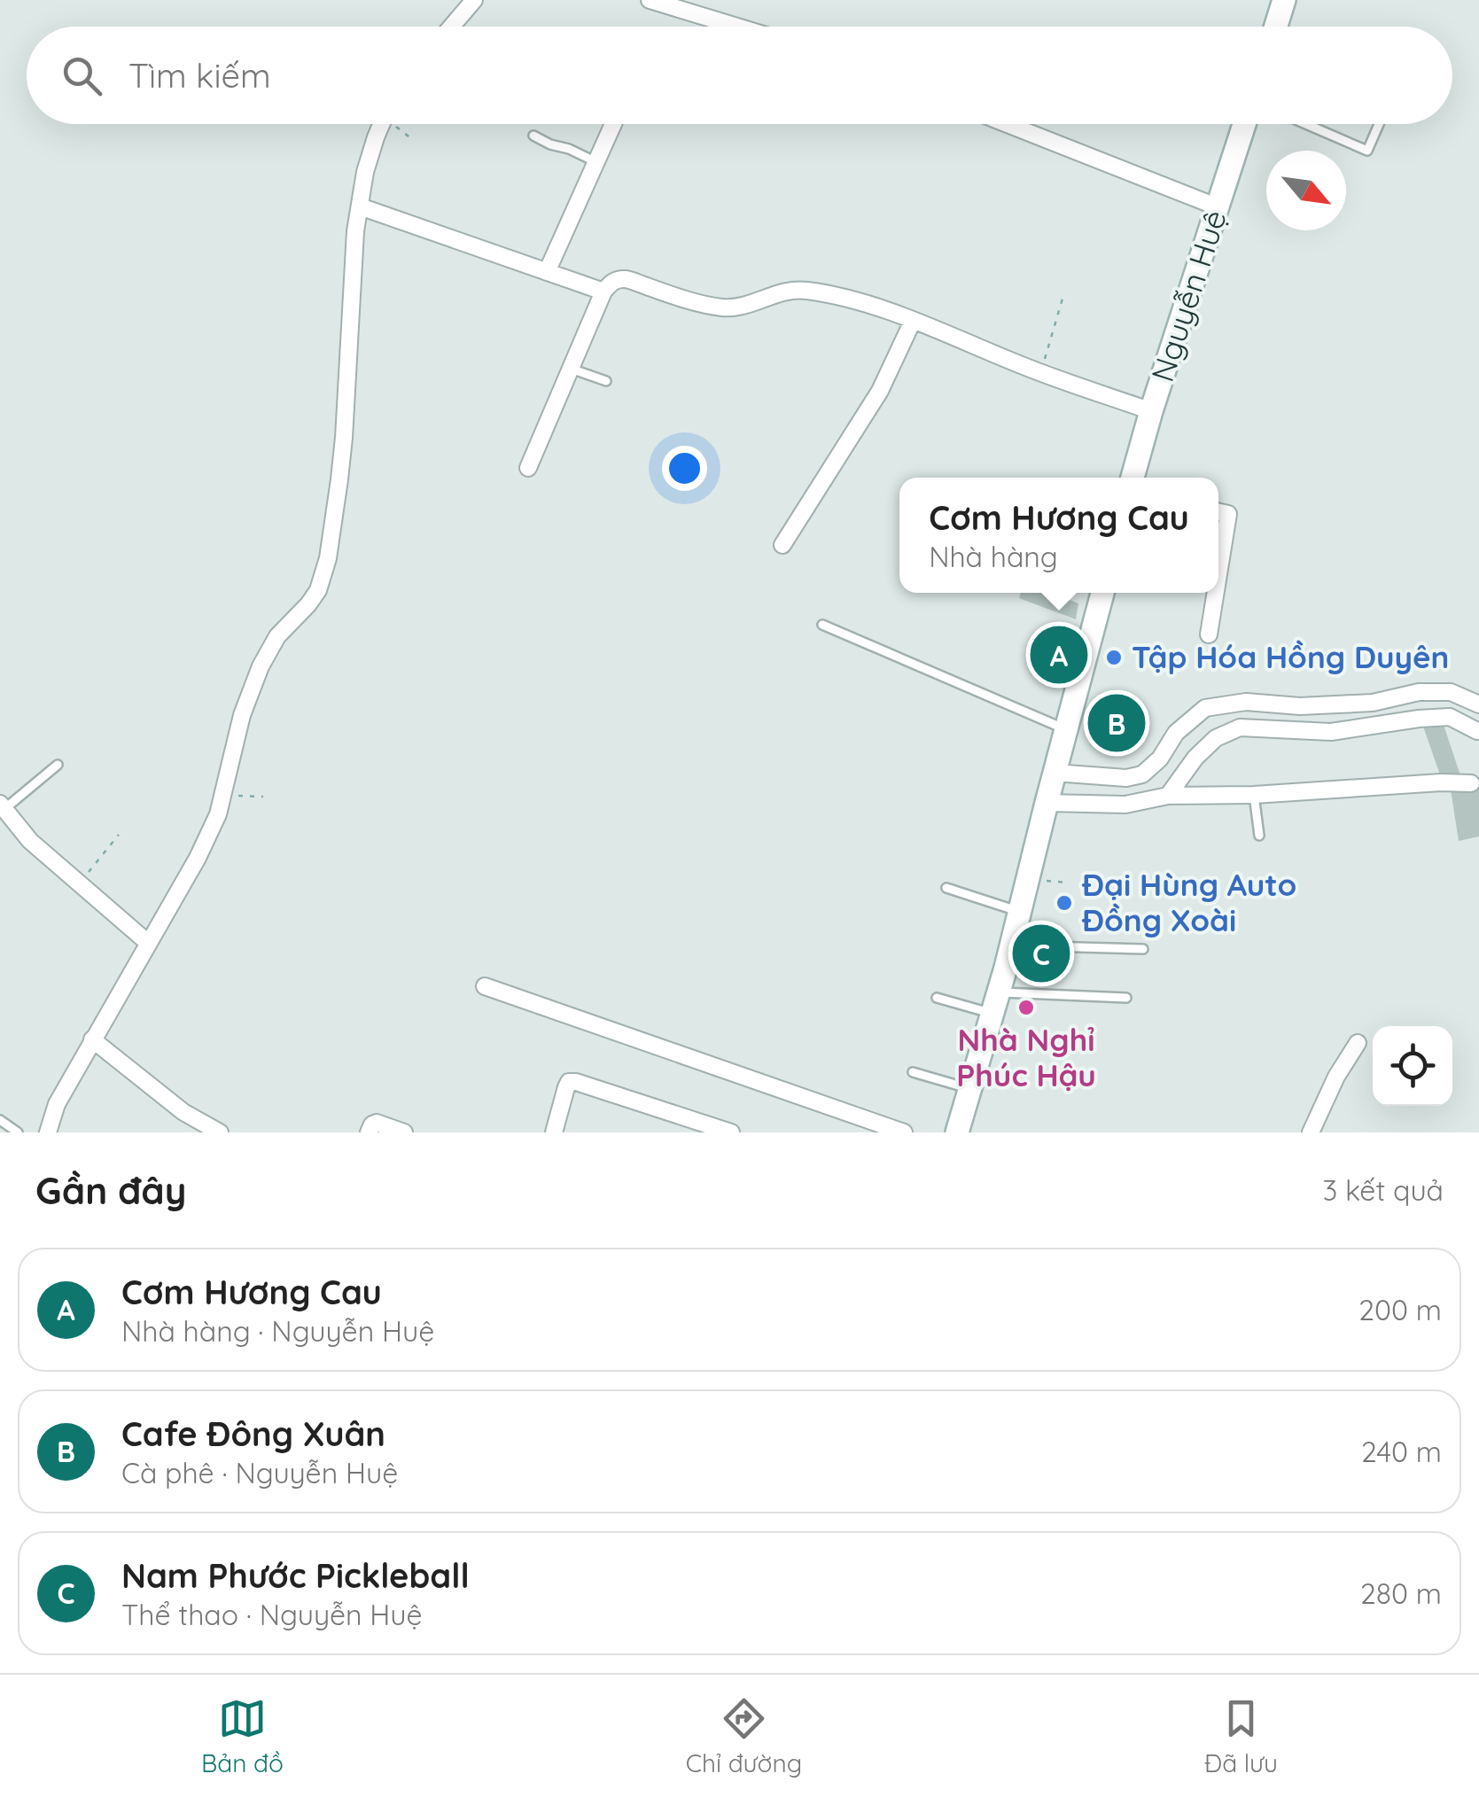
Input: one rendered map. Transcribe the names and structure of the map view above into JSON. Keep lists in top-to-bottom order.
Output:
{
  "streets": {
    "street": ["Nguyễn Huệ"]
  },
  "places": ["Tập Hóa Hồng Duyên", "Đại Hùng Auto Đồng Xoài", "Nhà Nghỉ Phúc Hậu"],
  "north": "bottom right",
  "page": {
    "search": "Tìm kiếm",
    "popup": ["Cơm Hương Cau", "Nhà hàng"],
    "pins": ["A", "B", "C"],
    "heading": ["Gần đây", "3 kết quả"],
    "list": [
      {
        "mark": "A",
        "name": "Cơm Hương Cau",
        "note": "Nhà hàng · Nguyễn Huệ",
        "value": "200 m"
      },
      {
        "mark": "B",
        "name": "Cafe Đông Xuân",
        "note": "Cà phê · Nguyễn Huệ",
        "value": "240 m"
      },
      {
        "mark": "C",
        "name": "Nam Phước Pickleball",
        "note": "Thể thao · Nguyễn Huệ",
        "value": "280 m"
      }
    ],
    "nav": ["Bản đồ", "Chỉ đường", "Đã lưu"]
  }
}
